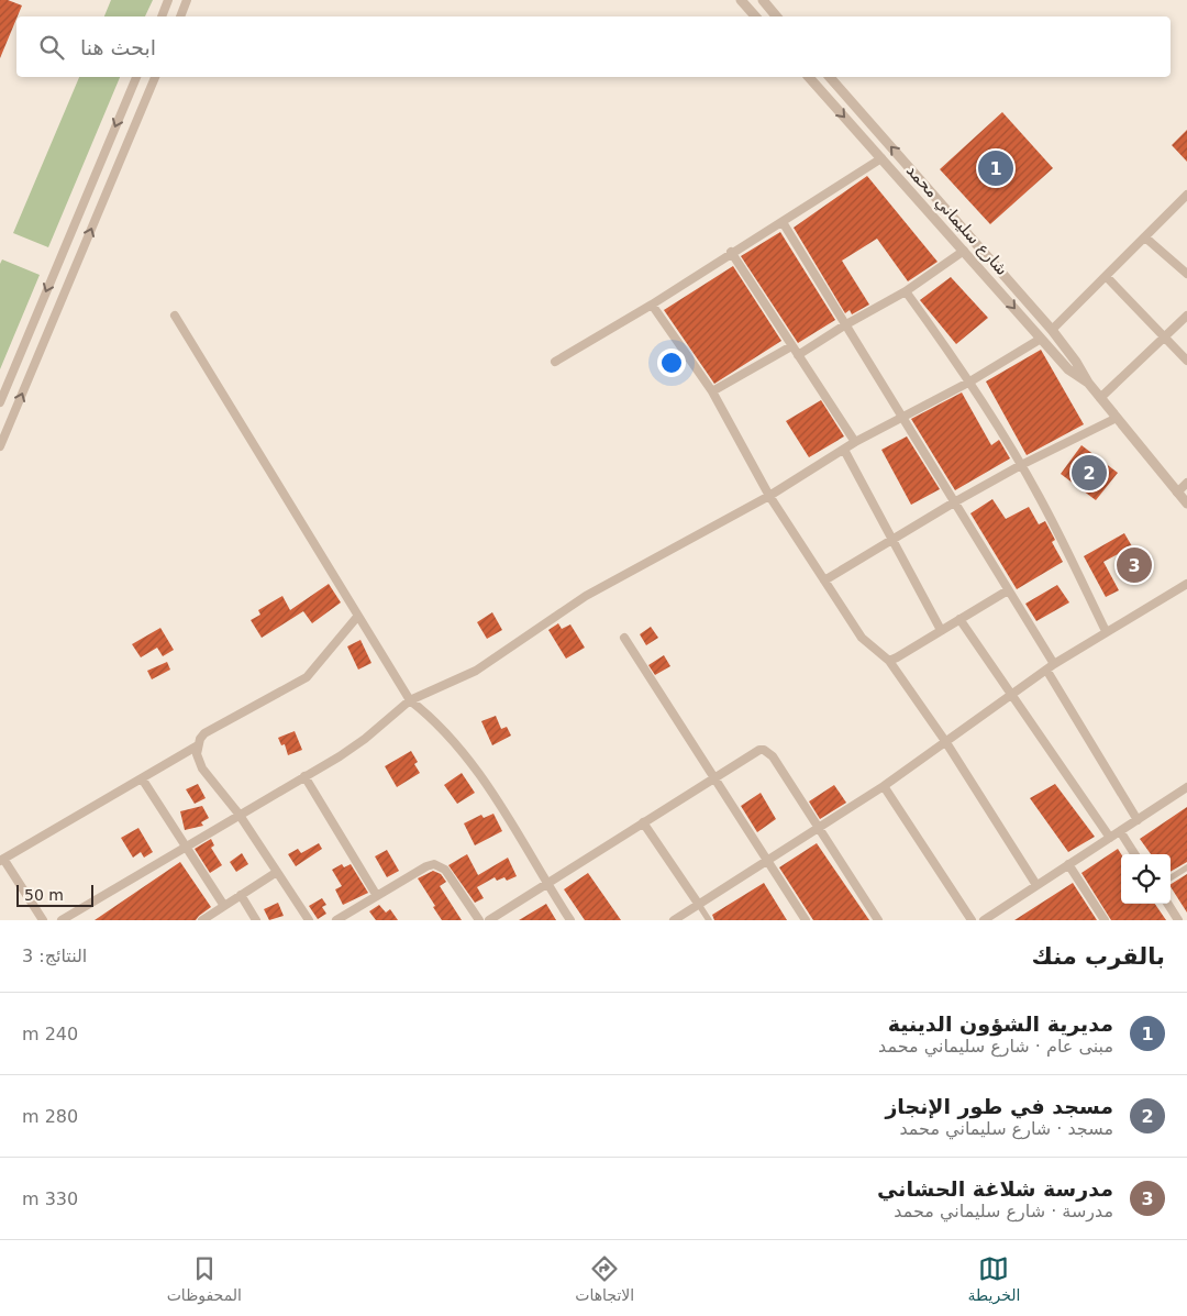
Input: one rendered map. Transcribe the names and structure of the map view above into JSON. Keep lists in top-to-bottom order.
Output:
{
  "streets": {
    "street": ["شارع سليماني محمد"]
  },
  "scale_bar": "50 m",
  "page": {
    "search": "ابحث هنا",
    "pins": ["1", "2", "3"],
    "scale": "50 m",
    "heading": ["بالقرب منك", "النتائج: 3"],
    "list": [
      {
        "mark": "1",
        "name": "مديرية الشؤون الدينية",
        "note": "مبنى عام · شارع سليماني محمد",
        "value": "240 m"
      },
      {
        "mark": "2",
        "name": "مسجد في طور الإنجاز",
        "note": "مسجد · شارع سليماني محمد",
        "value": "280 m"
      },
      {
        "mark": "3",
        "name": "مدرسة شلاغة الحشاني",
        "note": "مدرسة · شارع سليماني محمد",
        "value": "330 m"
      }
    ],
    "nav": ["الخريطة", "الاتجاهات", "المحفوظات"]
  }
}
